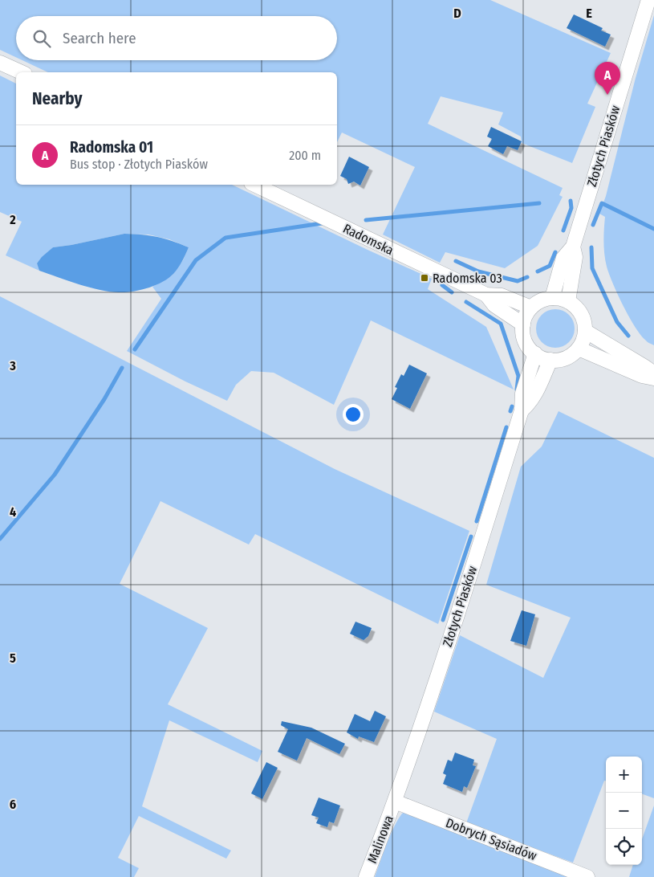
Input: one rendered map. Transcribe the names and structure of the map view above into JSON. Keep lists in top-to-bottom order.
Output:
{
  "streets": {
    "street": [
      "Złotych Piasków",
      "Radomska",
      "Malinowa",
      "Dobrych Sąsiadów"
    ]
  },
  "crossings": [
    ["Złotych Piasków", "Radomska"],
    ["Złotych Piasków", "Malinowa"],
    ["Złotych Piasków", "Dobrych Sąsiadów"],
    ["Malinowa", "Dobrych Sąsiadów"]
  ],
  "places": {
    "transit": ["Radomska 03"]
  },
  "page": {
    "search": "Search here",
    "pins": "A",
    "heading": "Nearby",
    "list": [
      {
        "mark": "A",
        "name": "Radomska 01",
        "note": "Bus stop · Złotych Piasków",
        "value": "200 m"
      }
    ],
    "map_buttons": ["+", "−"]
  },
  "grid": {
    "columns": ["D", "E"],
    "rows": [
      "2",
      "3",
      "4",
      "5",
      "6"
    ]
  }
}
